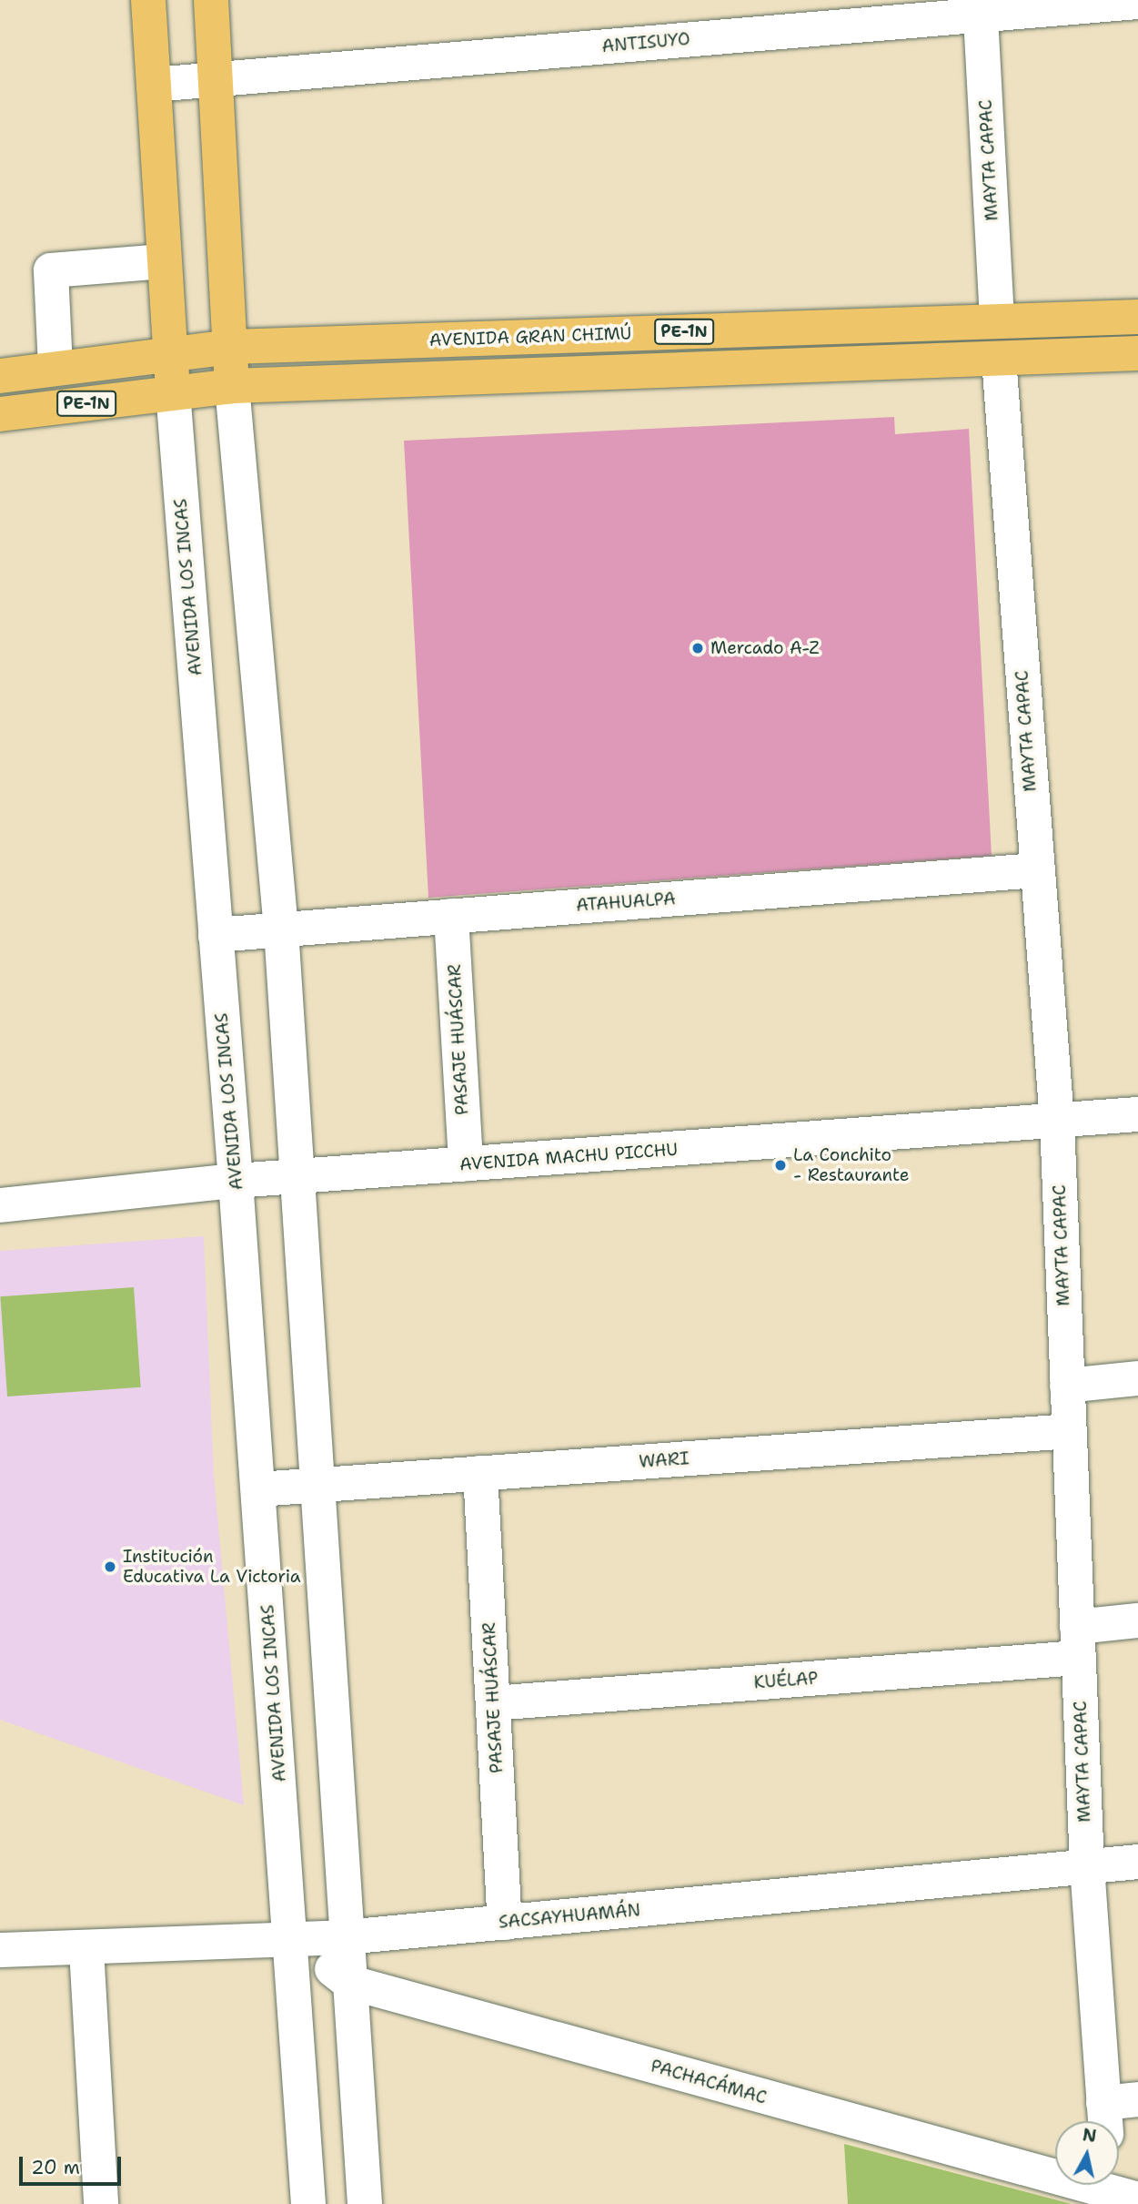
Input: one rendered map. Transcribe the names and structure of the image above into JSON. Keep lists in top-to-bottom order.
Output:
{
  "streets": {
    "main road": ["PE-1N", "AVENIDA GRAN CHIMÚ", "AVENIDA LOS INCAS"],
    "street": [
      "ANTISUYO",
      "MAYTA CAPAC",
      "ATAHUALPA",
      "PASAJE HUÁSCAR",
      "AVENIDA MACHU PICCHU",
      "WARI",
      "KUÉLAP",
      "SACSAYHUAMÁN",
      "PACHACÁMAC"
    ]
  },
  "crossings": [
    ["ANTISUYO", "MAYTA CAPAC"],
    ["ANTISUYO", "AVENIDA LOS INCAS"],
    ["MAYTA CAPAC", "PE-1N"],
    ["MAYTA CAPAC", "AVENIDA GRAN CHIMÚ"],
    ["MAYTA CAPAC", "ATAHUALPA"],
    ["MAYTA CAPAC", "AVENIDA MACHU PICCHU"],
    ["MAYTA CAPAC", "WARI"],
    ["MAYTA CAPAC", "KUÉLAP"],
    ["MAYTA CAPAC", "SACSAYHUAMÁN"],
    ["PE-1N", "AVENIDA LOS INCAS"],
    ["AVENIDA GRAN CHIMÚ", "AVENIDA LOS INCAS"],
    ["AVENIDA LOS INCAS", "ATAHUALPA"],
    ["AVENIDA LOS INCAS", "AVENIDA MACHU PICCHU"],
    ["AVENIDA LOS INCAS", "WARI"],
    ["AVENIDA LOS INCAS", "SACSAYHUAMÁN"],
    ["AVENIDA LOS INCAS", "PACHACÁMAC"],
    ["ATAHUALPA", "PASAJE HUÁSCAR"],
    ["PASAJE HUÁSCAR", "AVENIDA MACHU PICCHU"],
    ["PASAJE HUÁSCAR", "WARI"],
    ["PASAJE HUÁSCAR", "KUÉLAP"],
    ["PASAJE HUÁSCAR", "SACSAYHUAMÁN"],
    ["SACSAYHUAMÁN", "PACHACÁMAC"]
  ],
  "places": ["Mercado A-Z", "La Conchito - Restaurante", "Institución Educativa La Victoria"],
  "scale_bar": "20 m",
  "north": "top"
}
